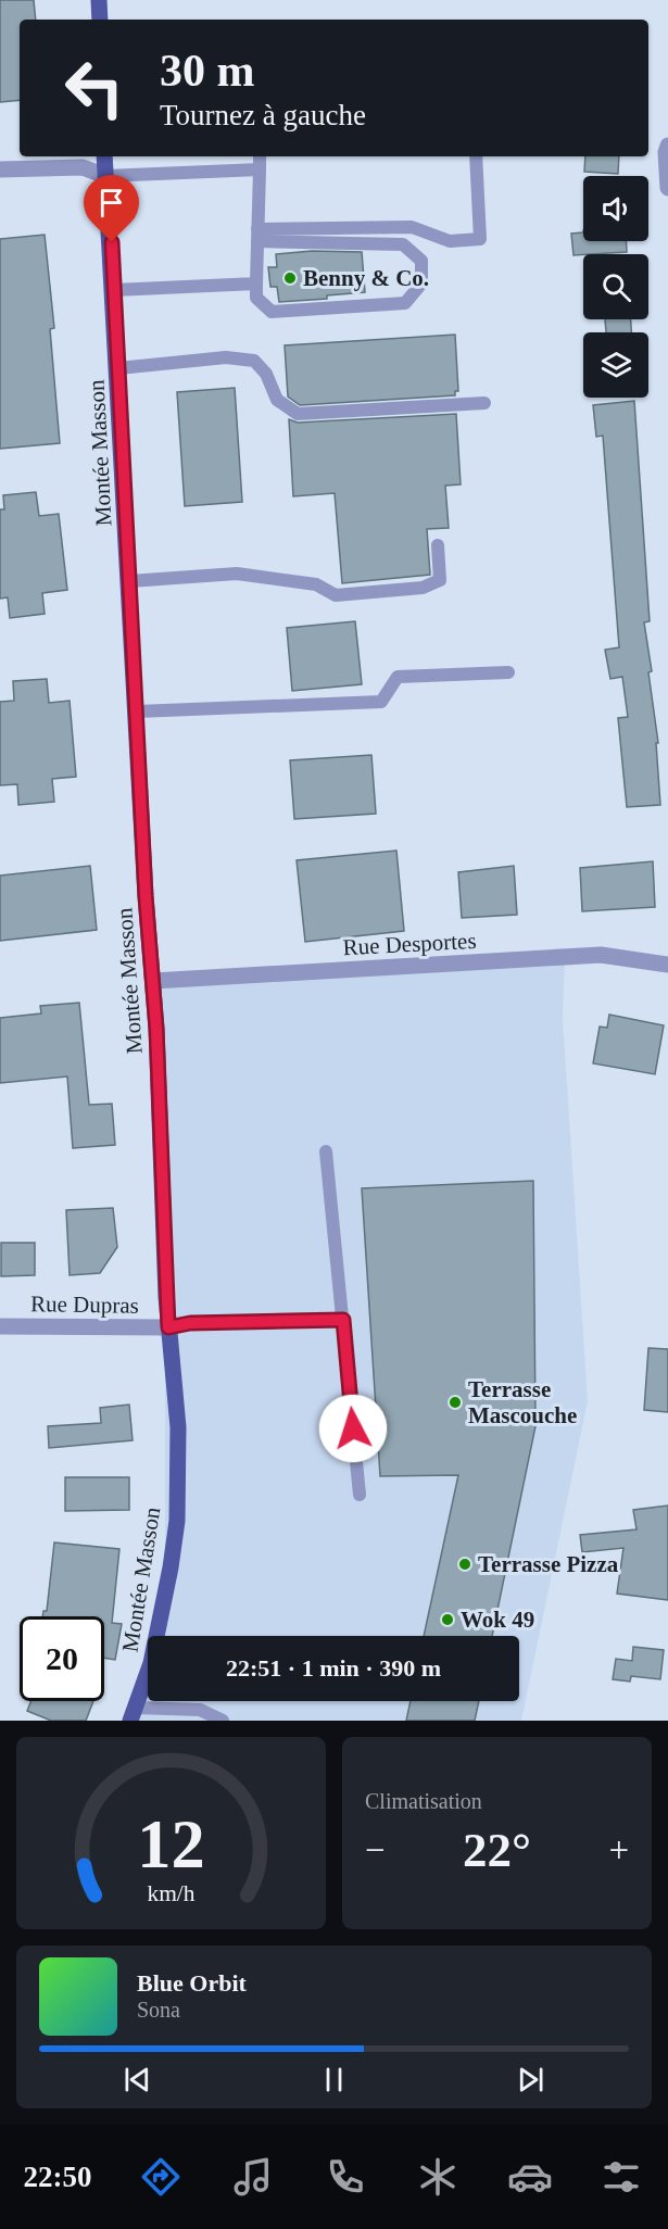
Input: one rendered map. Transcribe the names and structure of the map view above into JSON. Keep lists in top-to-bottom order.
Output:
{
  "streets": {
    "main road": ["Montée Masson"],
    "street": ["Rue Desportes", "Rue Dupras"]
  },
  "crossings": [
    ["Montée Masson", "Rue Desportes"],
    ["Montée Masson", "Rue Dupras"]
  ],
  "places": [
    "Benny & Co.",
    "Terrasse Mascouche",
    "Terrasse Pizza",
    "Wok 49"
  ],
  "page": {
    "turn": ["30 m", "Tournez à gauche"],
    "limit": "20",
    "trip": "22:51 · 1 min · 390 m",
    "tile": "Climatisation",
    "heat": ["−", "22°", "+"],
    "song": ["Blue Orbit", "Sona"],
    "tabs": "22:50",
    "gauge": ["12", "km/h"]
  }
}
